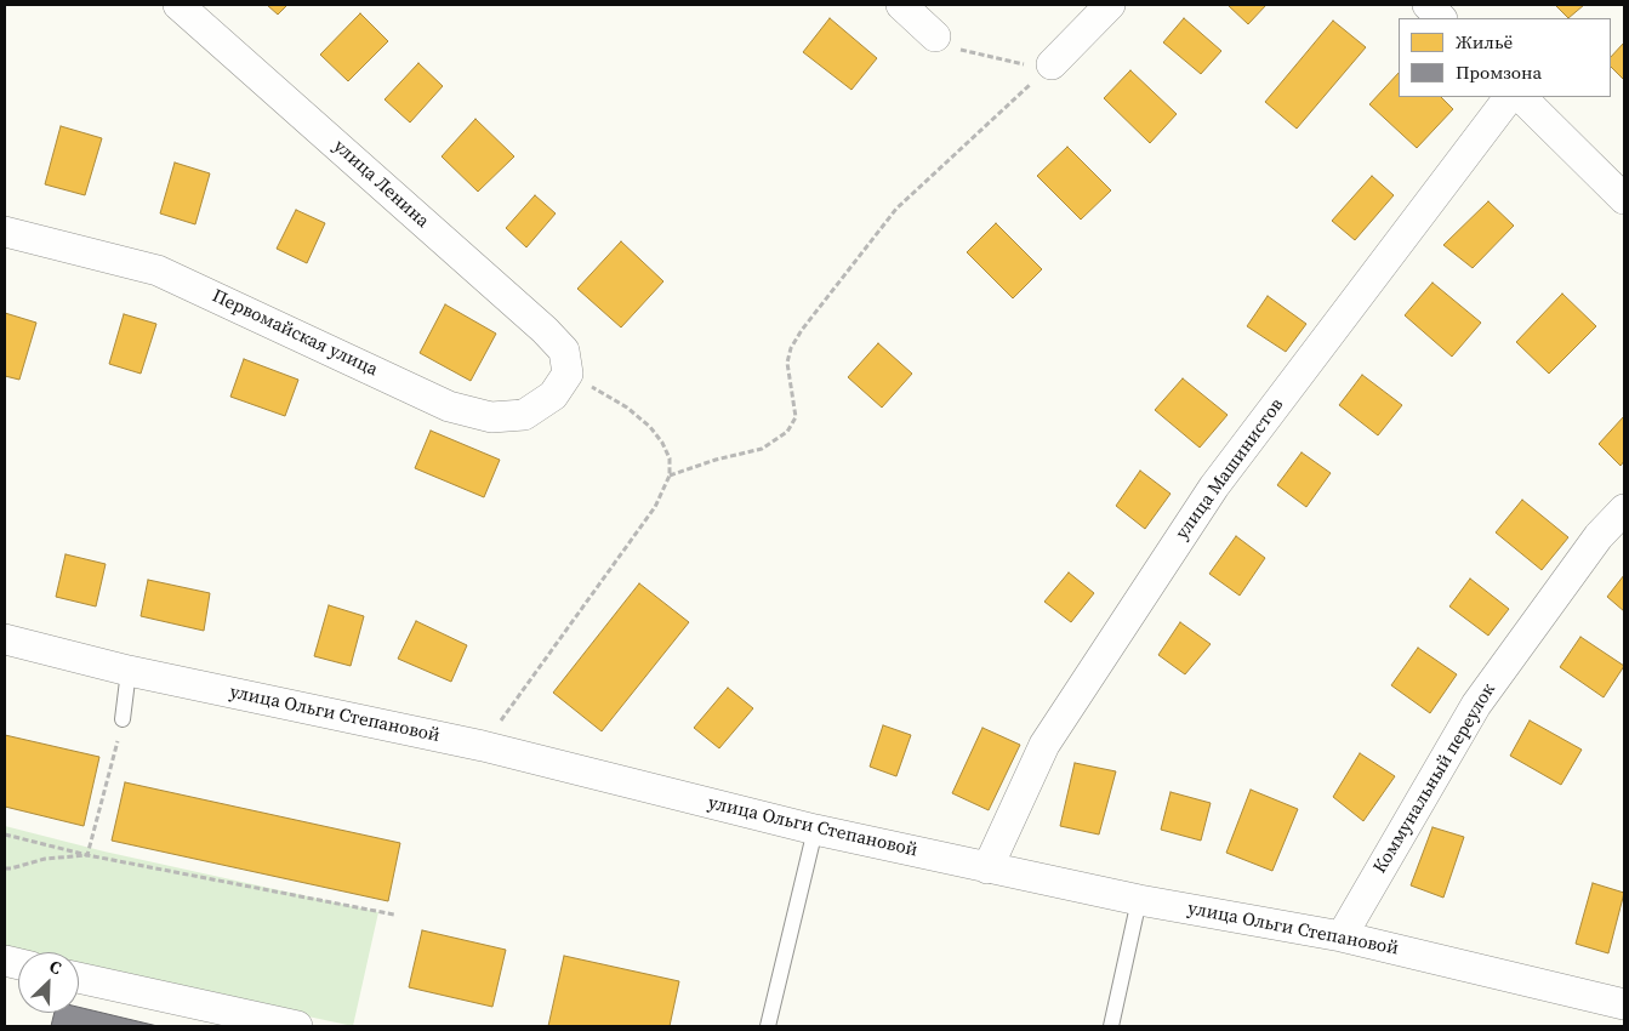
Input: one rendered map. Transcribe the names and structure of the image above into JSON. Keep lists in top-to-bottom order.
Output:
{
  "streets": {
    "street": [
      "улица Ленина",
      "Первомайская улица",
      "улица Машинистов",
      "улица Ольги Степановой",
      "Коммунальный переулок"
    ]
  },
  "crossings": [
    ["улица Ленина", "Первомайская улица"],
    ["улица Машинистов", "улица Ольги Степановой"],
    ["улица Ольги Степановой", "Коммунальный переулок"]
  ],
  "legend": ["Жильё", "Промзона"],
  "north": "top right"
}
